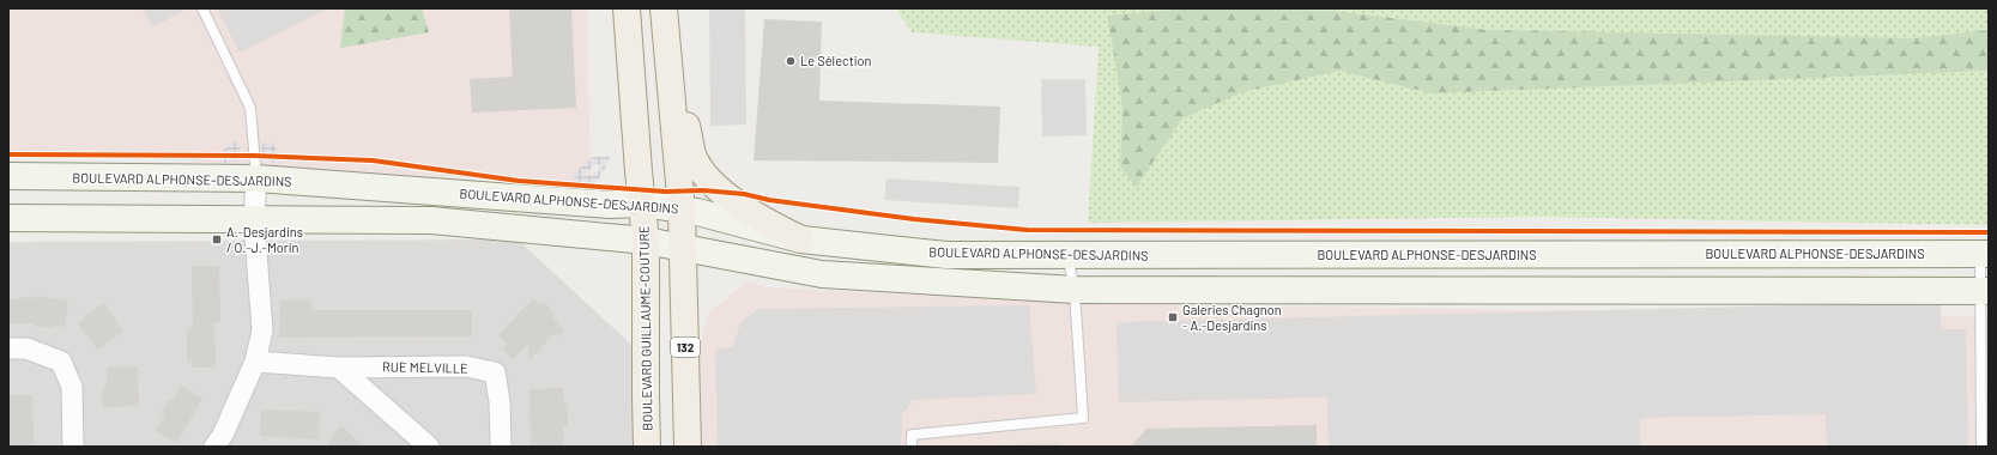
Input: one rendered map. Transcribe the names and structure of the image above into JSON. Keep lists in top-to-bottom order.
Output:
{
  "streets": {
    "main road": ["BOULEVARD ALPHONSE-DESJARDINS", "BOULEVARD GUILLAUME-COUTURE", "132"],
    "street": ["RUE MELVILLE"]
  },
  "crossings": [
    ["BOULEVARD ALPHONSE-DESJARDINS", "BOULEVARD GUILLAUME-COUTURE"],
    ["BOULEVARD ALPHONSE-DESJARDINS", "132"]
  ],
  "places": {
    "other": ["Le Sélection"],
    "transit": ["A.-Desjardins / O.-J.-Morin", "Galeries Chagnon - A.-Desjardins"]
  }
}
